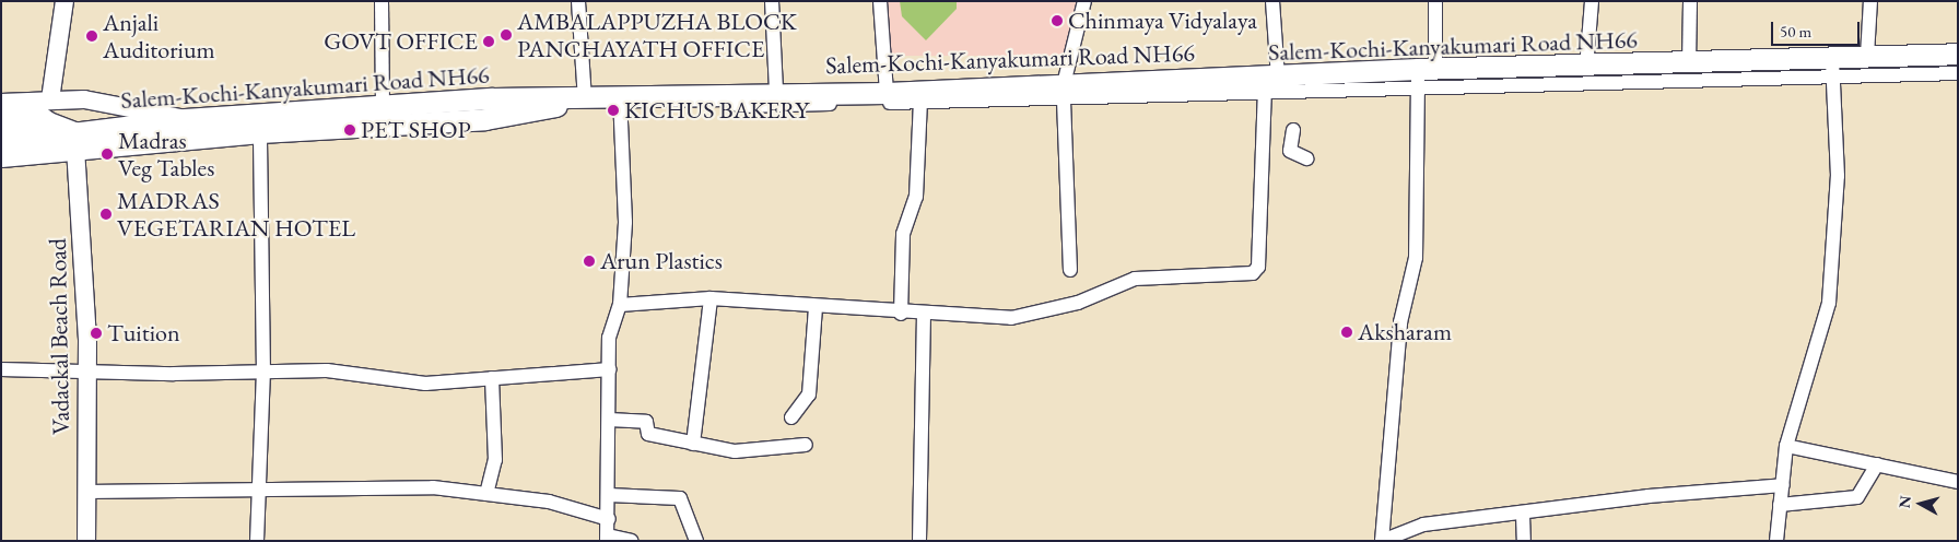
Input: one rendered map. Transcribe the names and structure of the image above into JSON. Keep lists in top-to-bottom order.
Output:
{
  "streets": {
    "highway": ["Salem-Kochi-Kanyakumari Road NH66"],
    "main road": ["Vadackal Beach Road"]
  },
  "crossings": [
    ["Salem-Kochi-Kanyakumari Road NH66", "Vadackal Beach Road"]
  ],
  "places": [
    "Chinmaya Vidyalaya",
    "AMBALAPPUZHA BLOCK PANCHAYATH OFFICE",
    "Anjali Auditorium",
    "GOVT OFFICE",
    "KICHUS BAKERY",
    "PET SHOP",
    "Madras Veg Tables",
    "MADRAS VEGETARIAN HOTEL",
    "Arun Plastics",
    "Aksharam",
    "Tuition"
  ],
  "scale_bar": "50 m",
  "north": "left"
}
